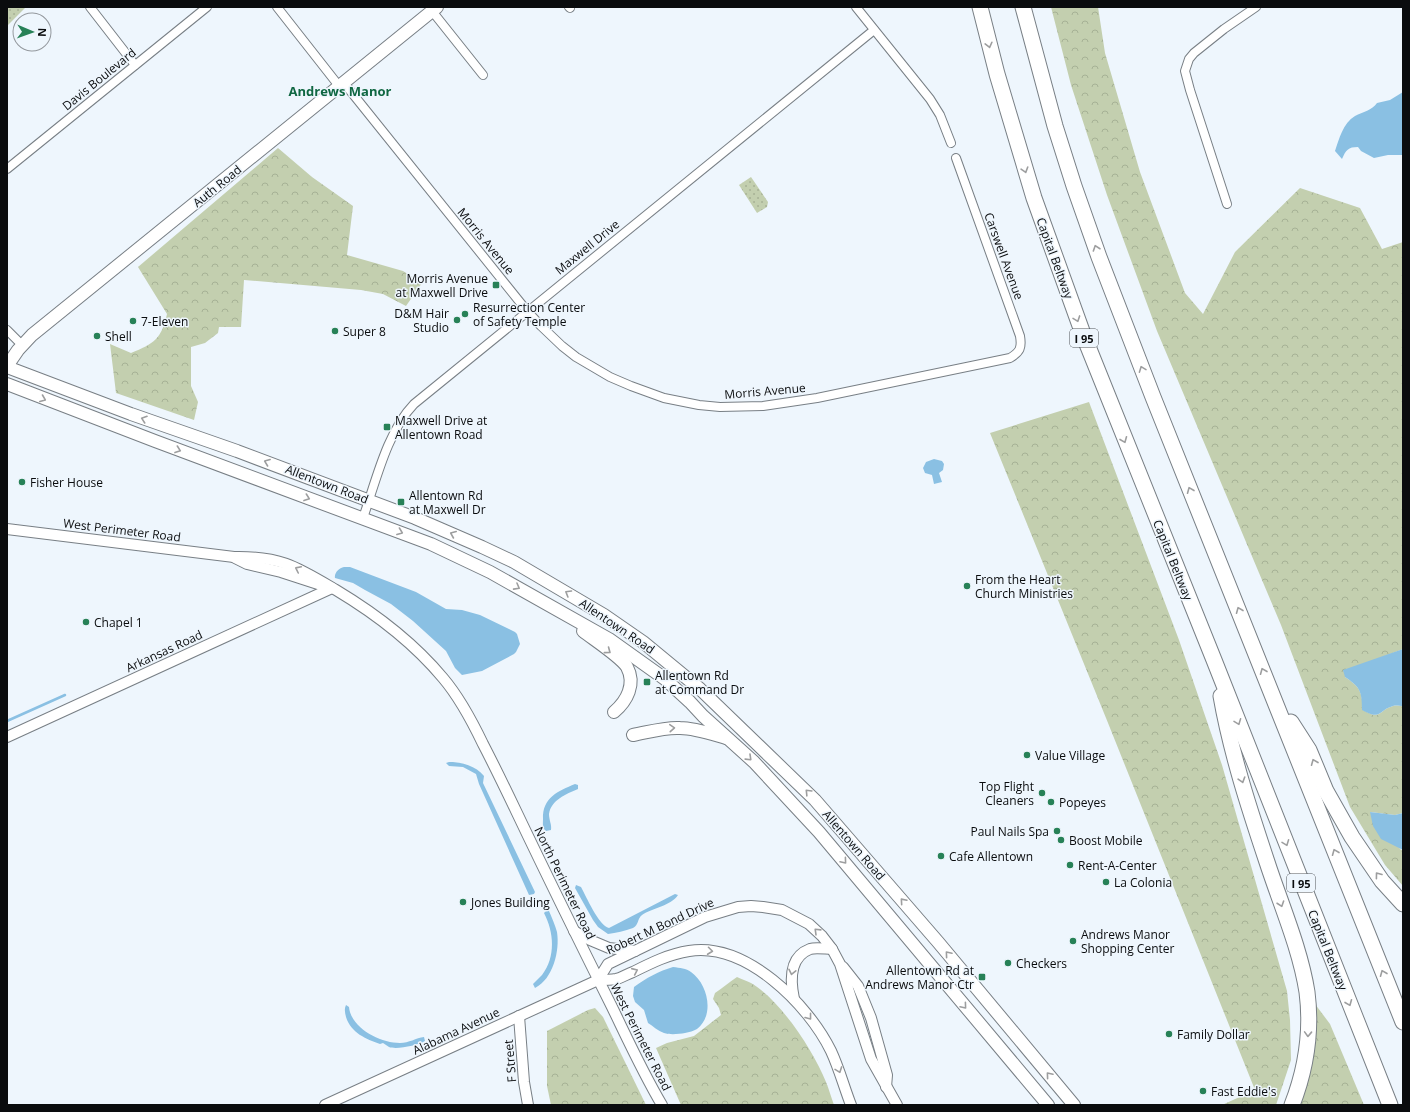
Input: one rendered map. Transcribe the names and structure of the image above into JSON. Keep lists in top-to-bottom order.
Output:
{
  "streets": {
    "highway": ["Capital Beltway", "I 95"],
    "main road": ["Auth Road", "Allentown Road"],
    "street": [
      "Davis Boulevard",
      "Morris Avenue",
      "Maxwell Drive",
      "Carswell Avenue",
      "West Perimeter Road",
      "Arkansas Road",
      "North Perimeter Road",
      "Robert M Bond Drive",
      "Alabama Avenue",
      "F Street"
    ]
  },
  "crossings": [
    ["Auth Road", "Morris Avenue"],
    ["Auth Road", "Allentown Road"],
    ["Morris Avenue", "Maxwell Drive"],
    ["Morris Avenue", "Carswell Avenue"],
    ["Maxwell Drive", "Allentown Road"],
    ["West Perimeter Road", "Arkansas Road"],
    ["West Perimeter Road", "North Perimeter Road"],
    ["West Perimeter Road", "Robert M Bond Drive"],
    ["West Perimeter Road", "Alabama Avenue"],
    ["North Perimeter Road", "Robert M Bond Drive"],
    ["North Perimeter Road", "Alabama Avenue"],
    ["Robert M Bond Drive", "Alabama Avenue"],
    ["Alabama Avenue", "F Street"]
  ],
  "districts": ["Andrews Manor"],
  "places": {
    "transit": [
      "Morris Avenue at Maxwell Drive",
      "Maxwell Drive at Allentown Road",
      "Allentown Rd at Maxwell Dr",
      "Allentown Rd at Command Dr",
      "Allentown Rd at Andrews Manor Ctr"
    ],
    "other": [
      "Resurrection Center of Safety Temple",
      "D&M Hair Studio",
      "7-Eleven",
      "Super 8",
      "Shell",
      "Fisher House",
      "From the Heart Church Ministries",
      "Chapel 1",
      "Value Village",
      "Top Flight Cleaners",
      "Popeyes",
      "Paul Nails Spa",
      "Boost Mobile",
      "Cafe Allentown",
      "Rent-A-Center",
      "La Colonia",
      "Jones Building",
      "Andrews Manor Shopping Center",
      "Checkers",
      "Family Dollar",
      "Fast Eddie's"
    ]
  },
  "north": "right"
}
